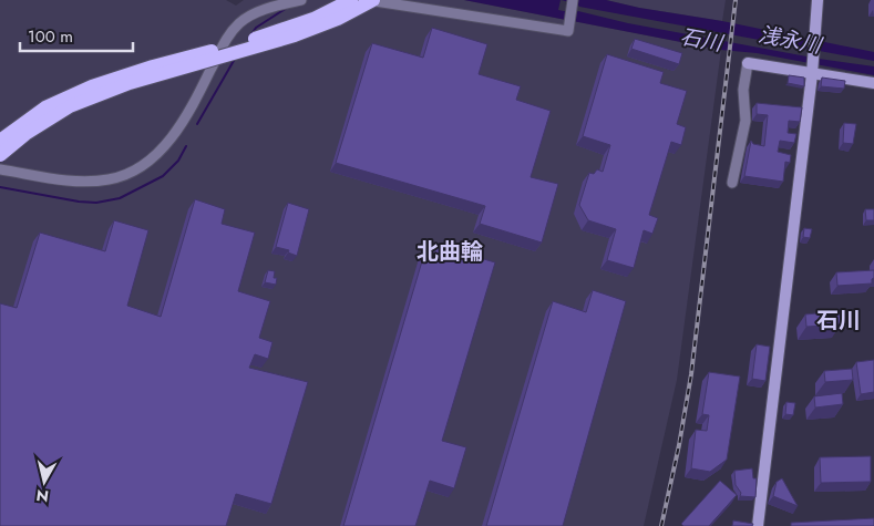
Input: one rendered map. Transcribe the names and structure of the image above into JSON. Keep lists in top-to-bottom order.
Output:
{
  "districts": ["北曲輪", "石川"],
  "water": ["石川", "浅永川"],
  "scale_bar": "100 m",
  "north": "bottom"
}
